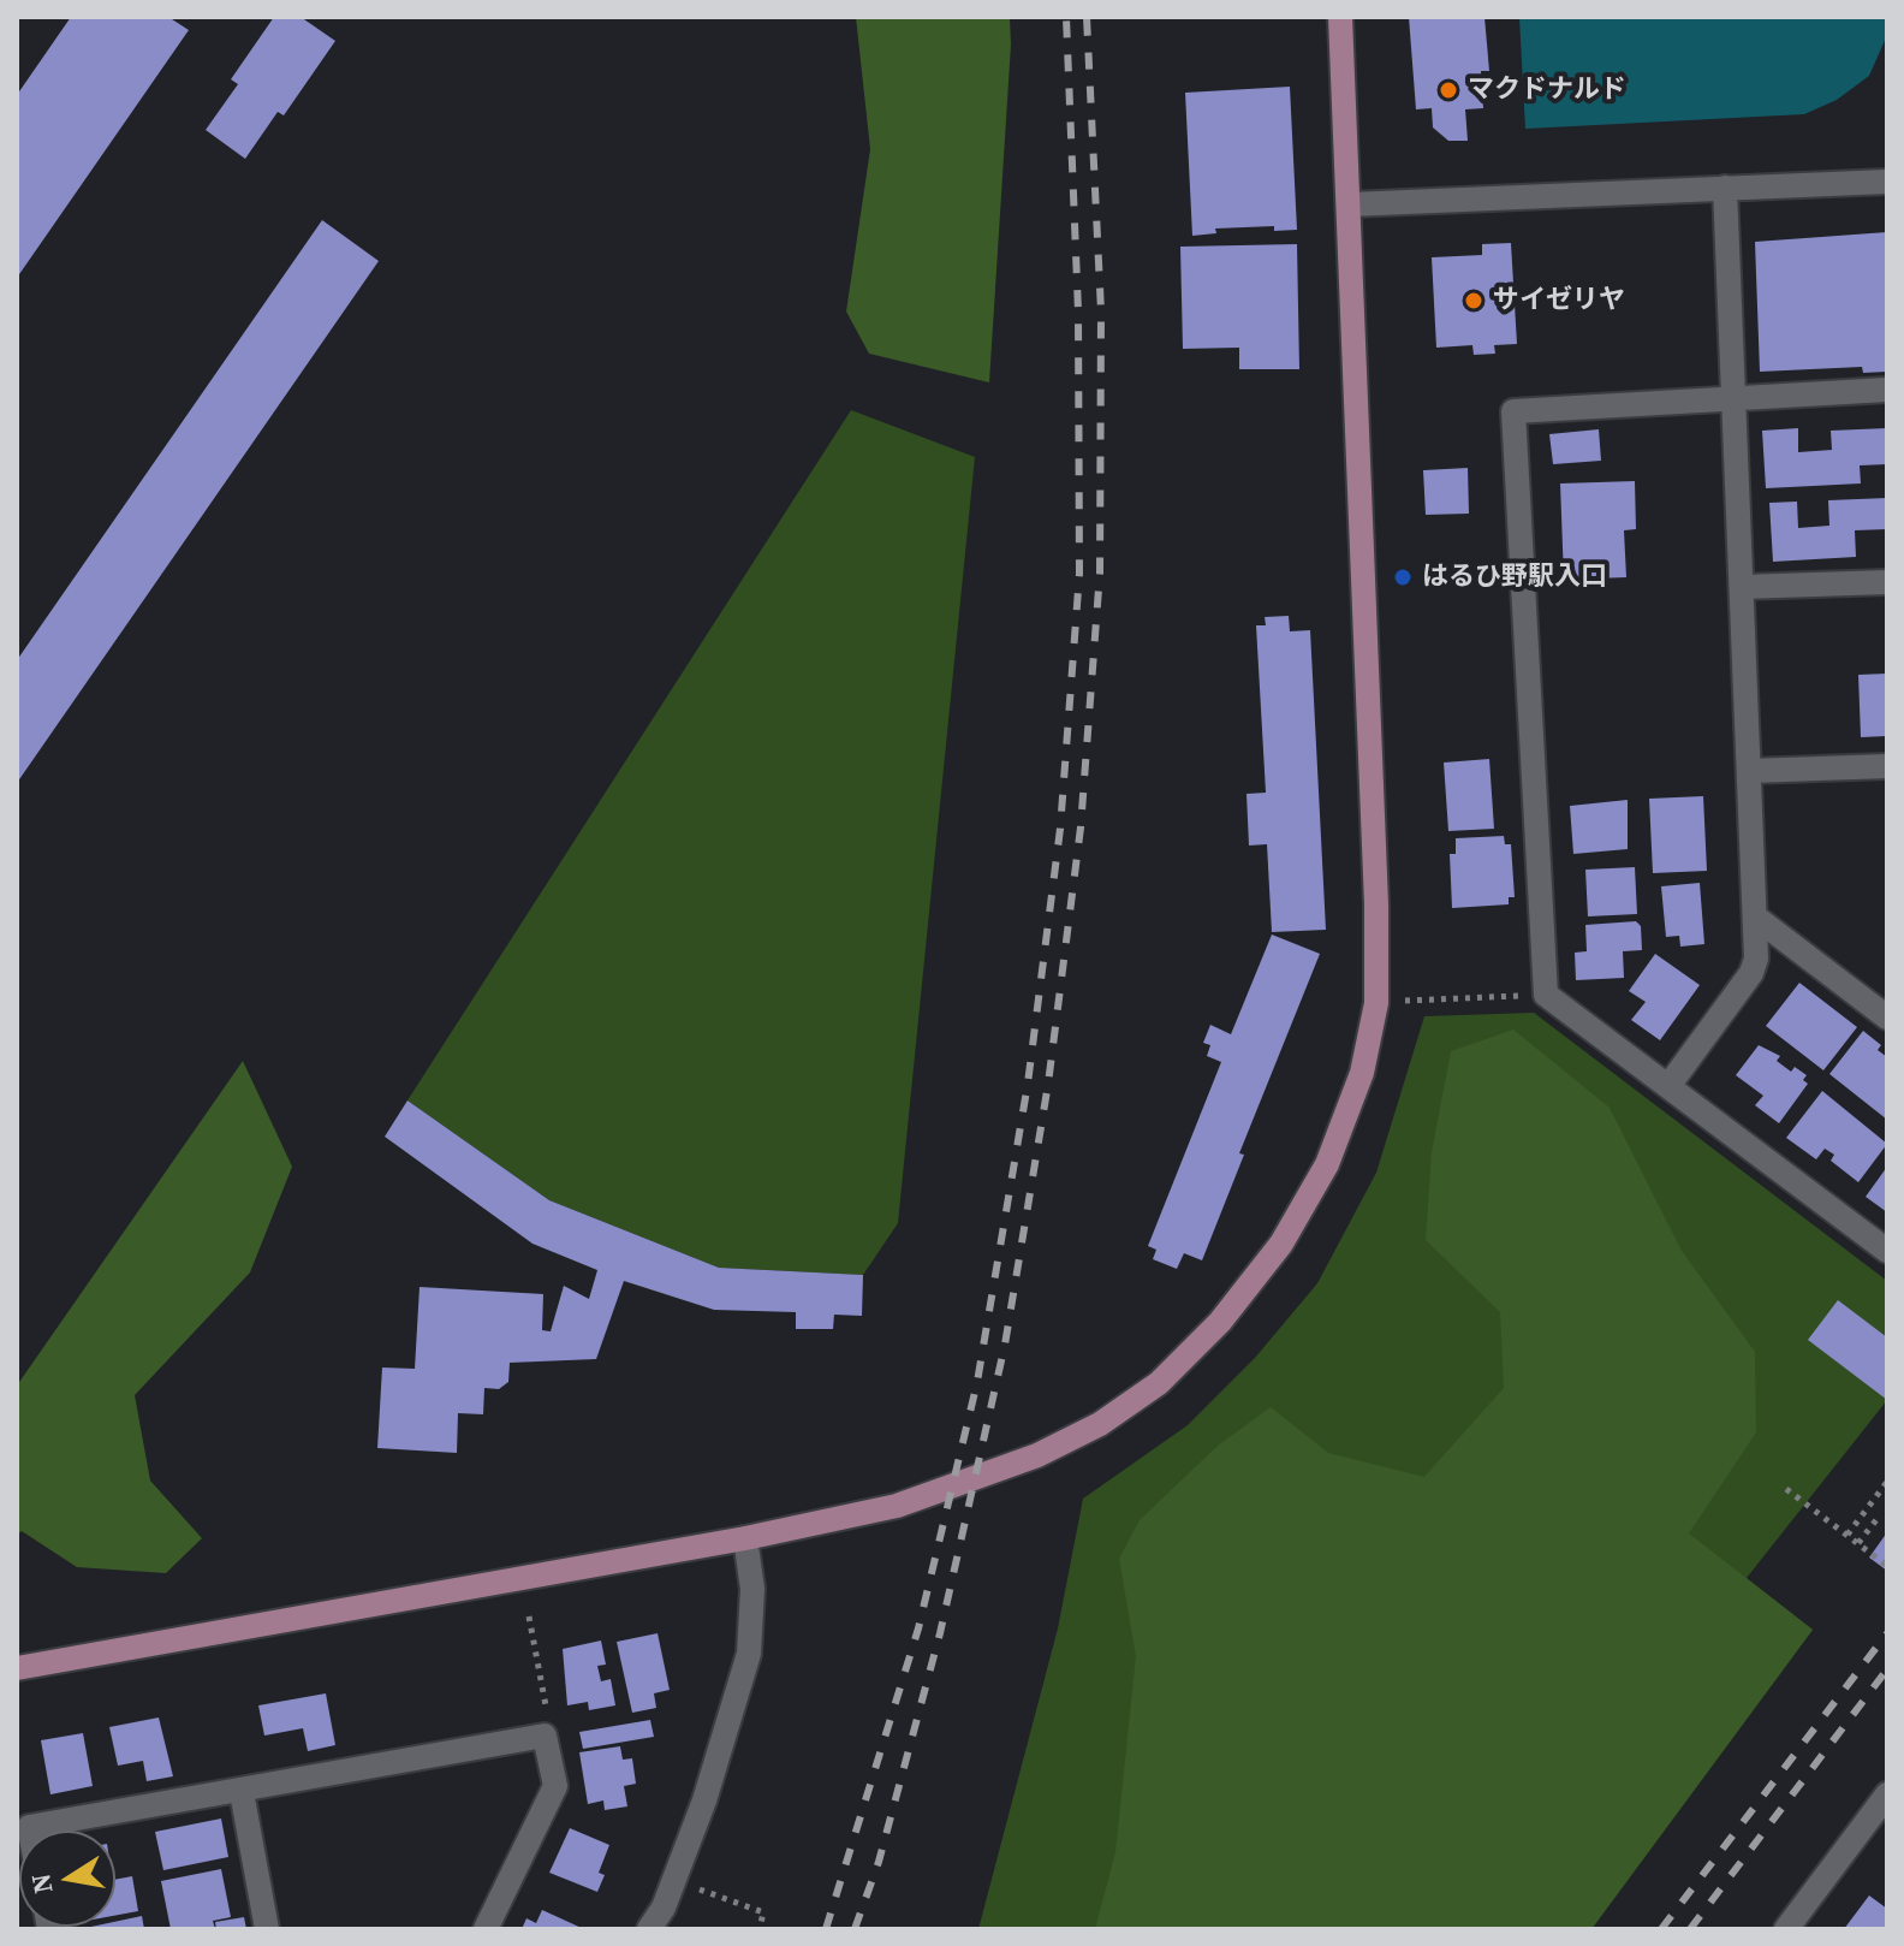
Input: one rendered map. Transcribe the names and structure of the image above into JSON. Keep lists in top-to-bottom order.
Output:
{
  "places": ["マクドナルド", "サイゼリヤ", "はるひ野駅入口"],
  "north": "left"
}
